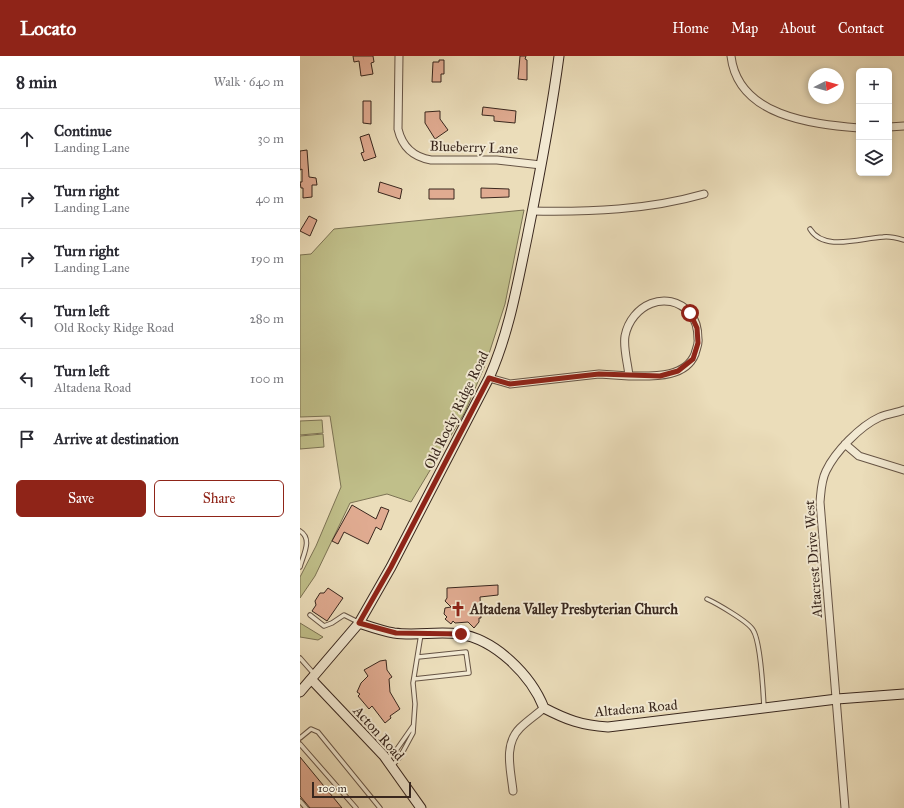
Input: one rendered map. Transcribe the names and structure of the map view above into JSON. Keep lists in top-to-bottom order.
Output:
{
  "streets": {
    "street": [
      "Blueberry Lane",
      "Old Rocky Ridge Road",
      "Altacrest Drive West",
      "Altadena Road",
      "Acton Road"
    ]
  },
  "crossings": [
    ["Blueberry Lane", "Old Rocky Ridge Road"],
    ["Old Rocky Ridge Road", "Acton Road"],
    ["Altacrest Drive West", "Altadena Road"]
  ],
  "places": {
    "church": ["Altadena Valley Presbyterian Church"]
  },
  "scale_bar": "100 m",
  "north": "right",
  "page": {
    "header": "Locato",
    "nav": [
      "Home",
      "Map",
      "About",
      "Contact"
    ],
    "heading": ["8 min", "Walk · 640 m"],
    "map_buttons": ["+", "−"],
    "list": [
      ["Continue", "Landing Lane", "30 m"],
      ["Turn right", "Landing Lane", "40 m"],
      ["Turn right", "Landing Lane", "190 m"],
      ["Turn left", "Old Rocky Ridge Road", "280 m"],
      ["Turn left", "Altadena Road", "100 m"],
      "Arrive at destination"
    ],
    "buttons": ["Save", "Share"],
    "scale": "100 m"
  }
}
